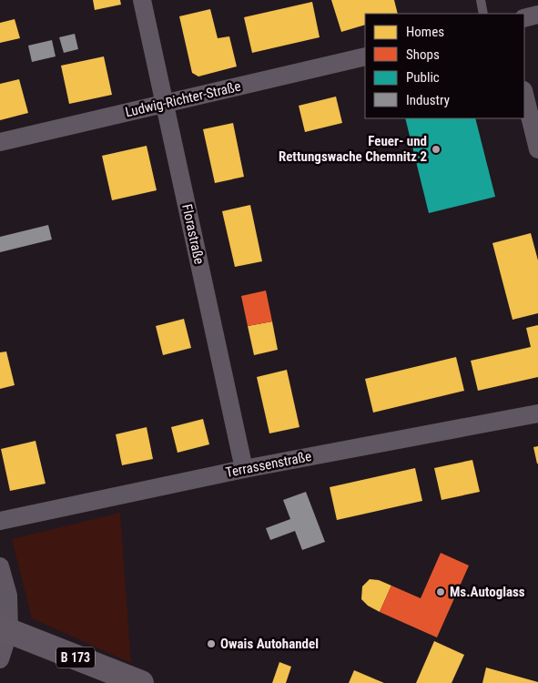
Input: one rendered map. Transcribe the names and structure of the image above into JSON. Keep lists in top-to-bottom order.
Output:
{
  "streets": {
    "main road": ["B 173"],
    "street": ["Ludwig-Richter-Straße", "Florastraße", "Terrassenstraße"]
  },
  "crossings": [
    ["Ludwig-Richter-Straße", "Florastraße"],
    ["Florastraße", "Terrassenstraße"]
  ],
  "places": ["Feuer- und Rettungswache Chemnitz 2", "Ms.Autoglass", "Owais Autohandel"],
  "legend": [
    "Homes",
    "Shops",
    "Public",
    "Industry"
  ]
}
